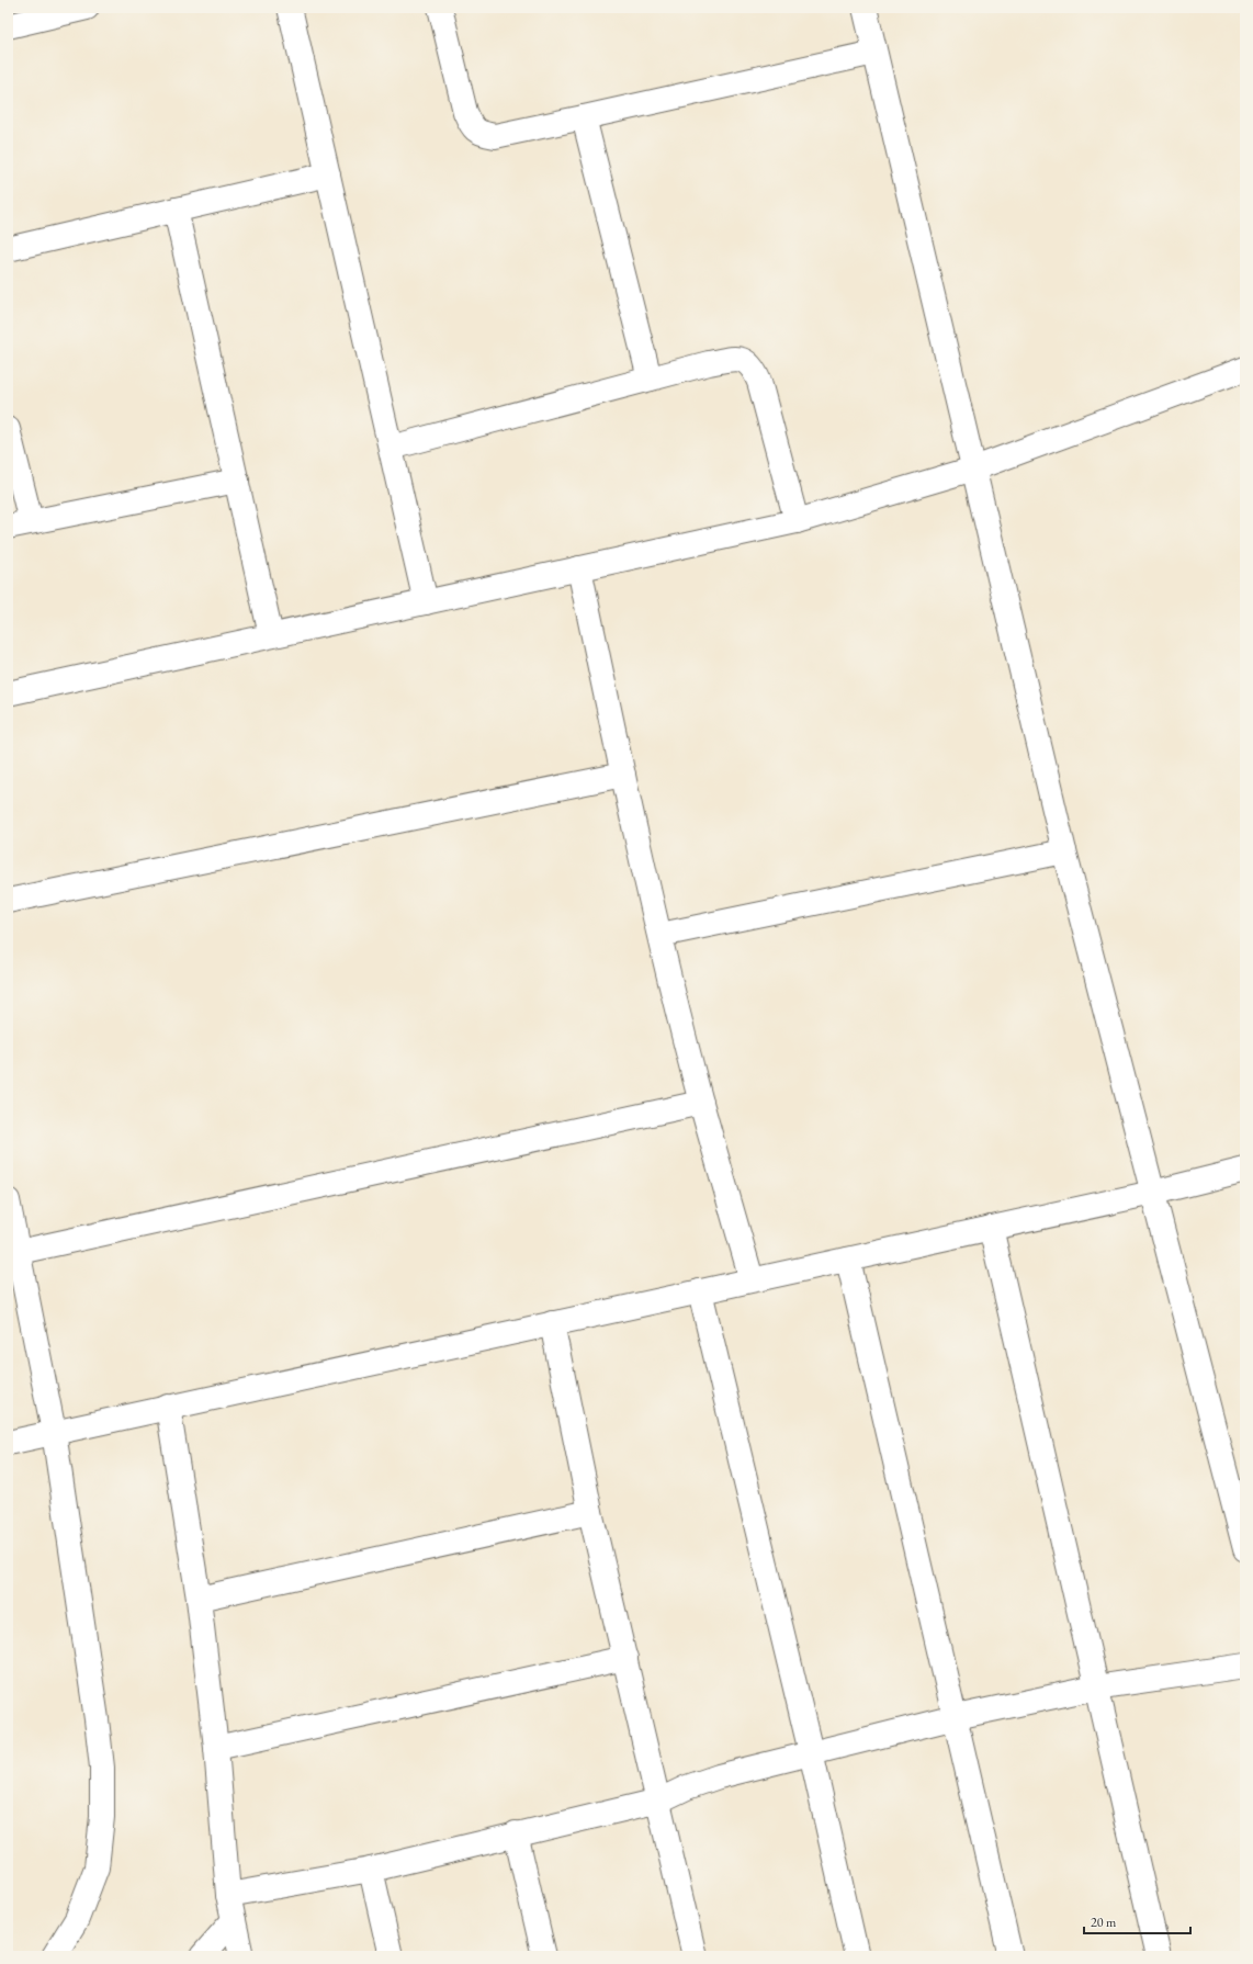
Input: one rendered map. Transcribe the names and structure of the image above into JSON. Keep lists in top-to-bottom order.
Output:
{
  "scale_bar": "20 m"
}
